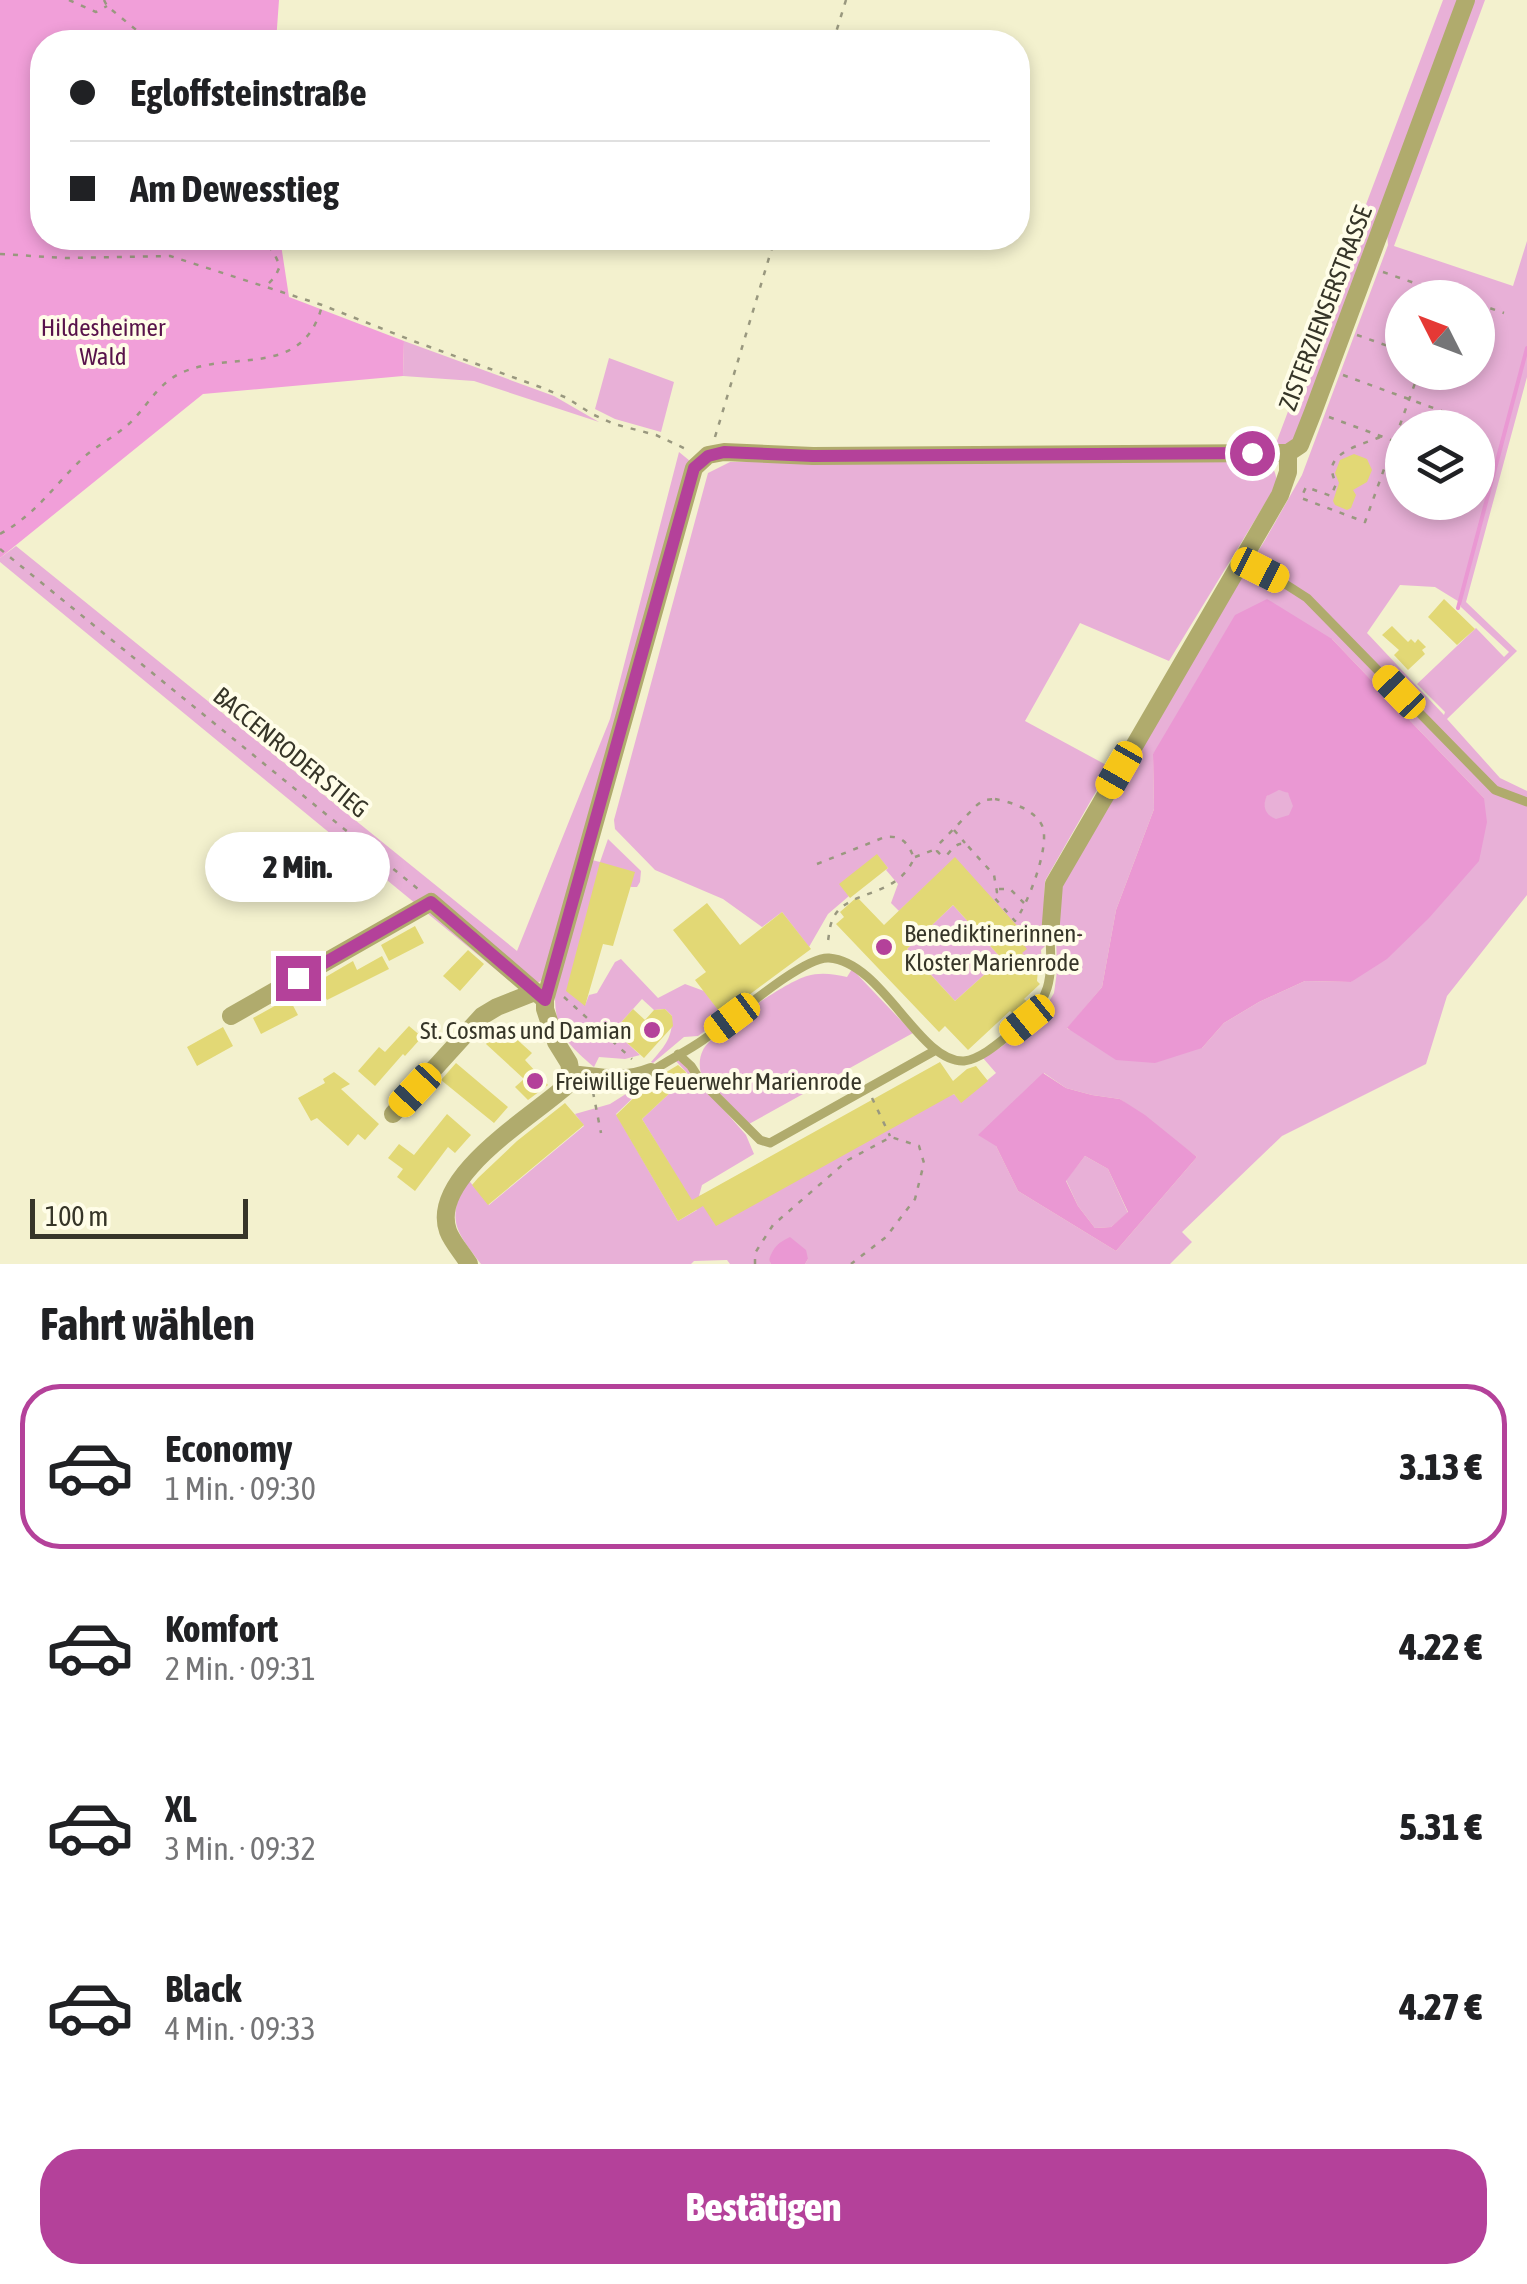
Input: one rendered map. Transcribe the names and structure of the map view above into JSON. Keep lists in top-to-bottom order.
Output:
{
  "streets": {
    "street": ["ZISTERZIENSERSTRASSE"],
    "path": ["BACCENRODER STIEG"]
  },
  "parks": ["Hildesheimer Wald"],
  "places": ["Benediktinerinnen- Kloster Marienrode", "St. Cosmas und Damian", "Freiwillige Feuerwehr Marienrode"],
  "scale_bar": "100 m",
  "north": "top left",
  "page": {
    "banner": ["Egloffsteinstraße", "Am Dewesstieg"],
    "bubble": "2 Min.",
    "scale": "100 m",
    "heading": "Fahrt wählen",
    "list": [
      {
        "name": "Economy",
        "note": "1 Min. · 09:30",
        "value": "3.13 €"
      },
      {
        "name": "Komfort",
        "note": "2 Min. · 09:31",
        "value": "4.22 €"
      },
      {
        "name": "XL",
        "note": "3 Min. · 09:32",
        "value": "5.31 €"
      },
      {
        "name": "Black",
        "note": "4 Min. · 09:33",
        "value": "4.27 €"
      }
    ],
    "buttons": "Bestätigen"
  }
}
